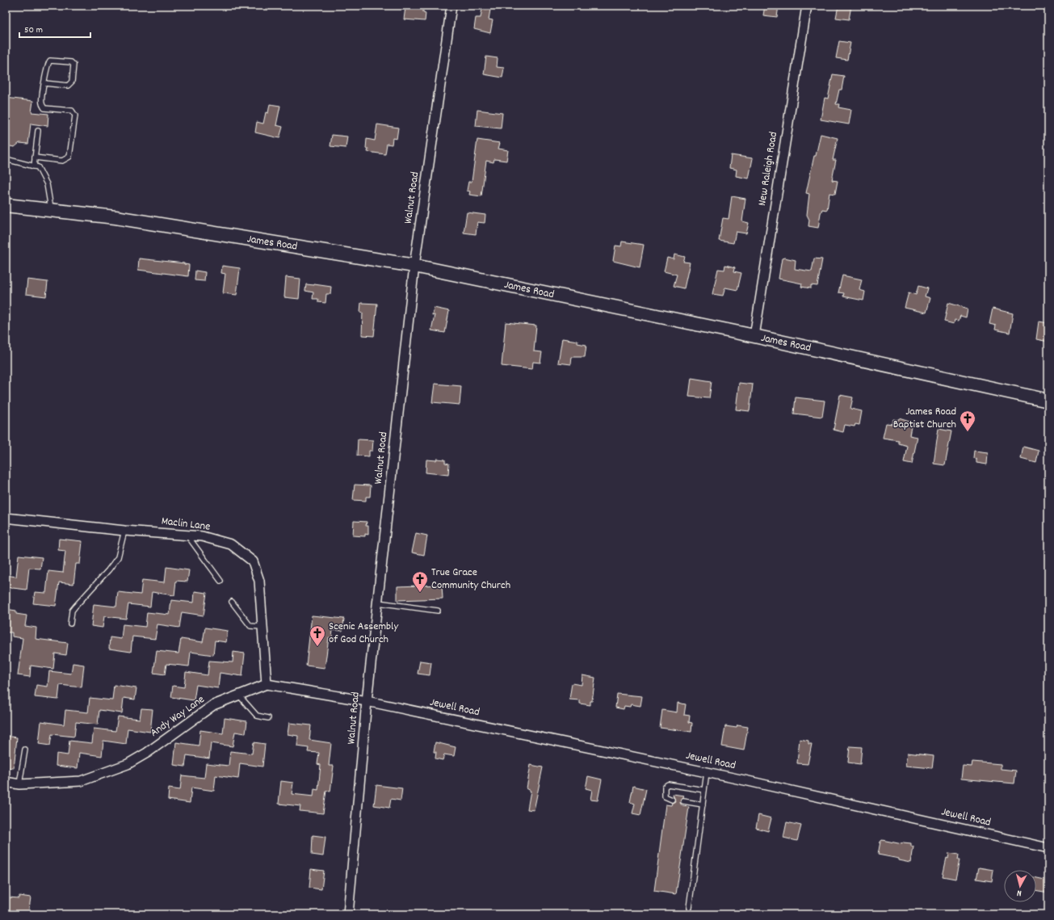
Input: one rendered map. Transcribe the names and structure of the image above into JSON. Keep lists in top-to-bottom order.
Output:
{
  "streets": {
    "main road": ["James Road"],
    "street": [
      "New Raleigh Road",
      "Walnut Road",
      "Maclin Lane",
      "Jewell Road",
      "Andy Way Lane"
    ]
  },
  "crossings": [
    ["New Raleigh Road", "James Road"],
    ["Walnut Road", "James Road"],
    ["Walnut Road", "Jewell Road"],
    ["Maclin Lane", "Andy Way Lane"]
  ],
  "places": {
    "church": ["James Road Baptist Church", "True Grace Community Church", "Scenic Assembly of God Church"]
  },
  "scale_bar": "50 m",
  "north": "bottom"
}
